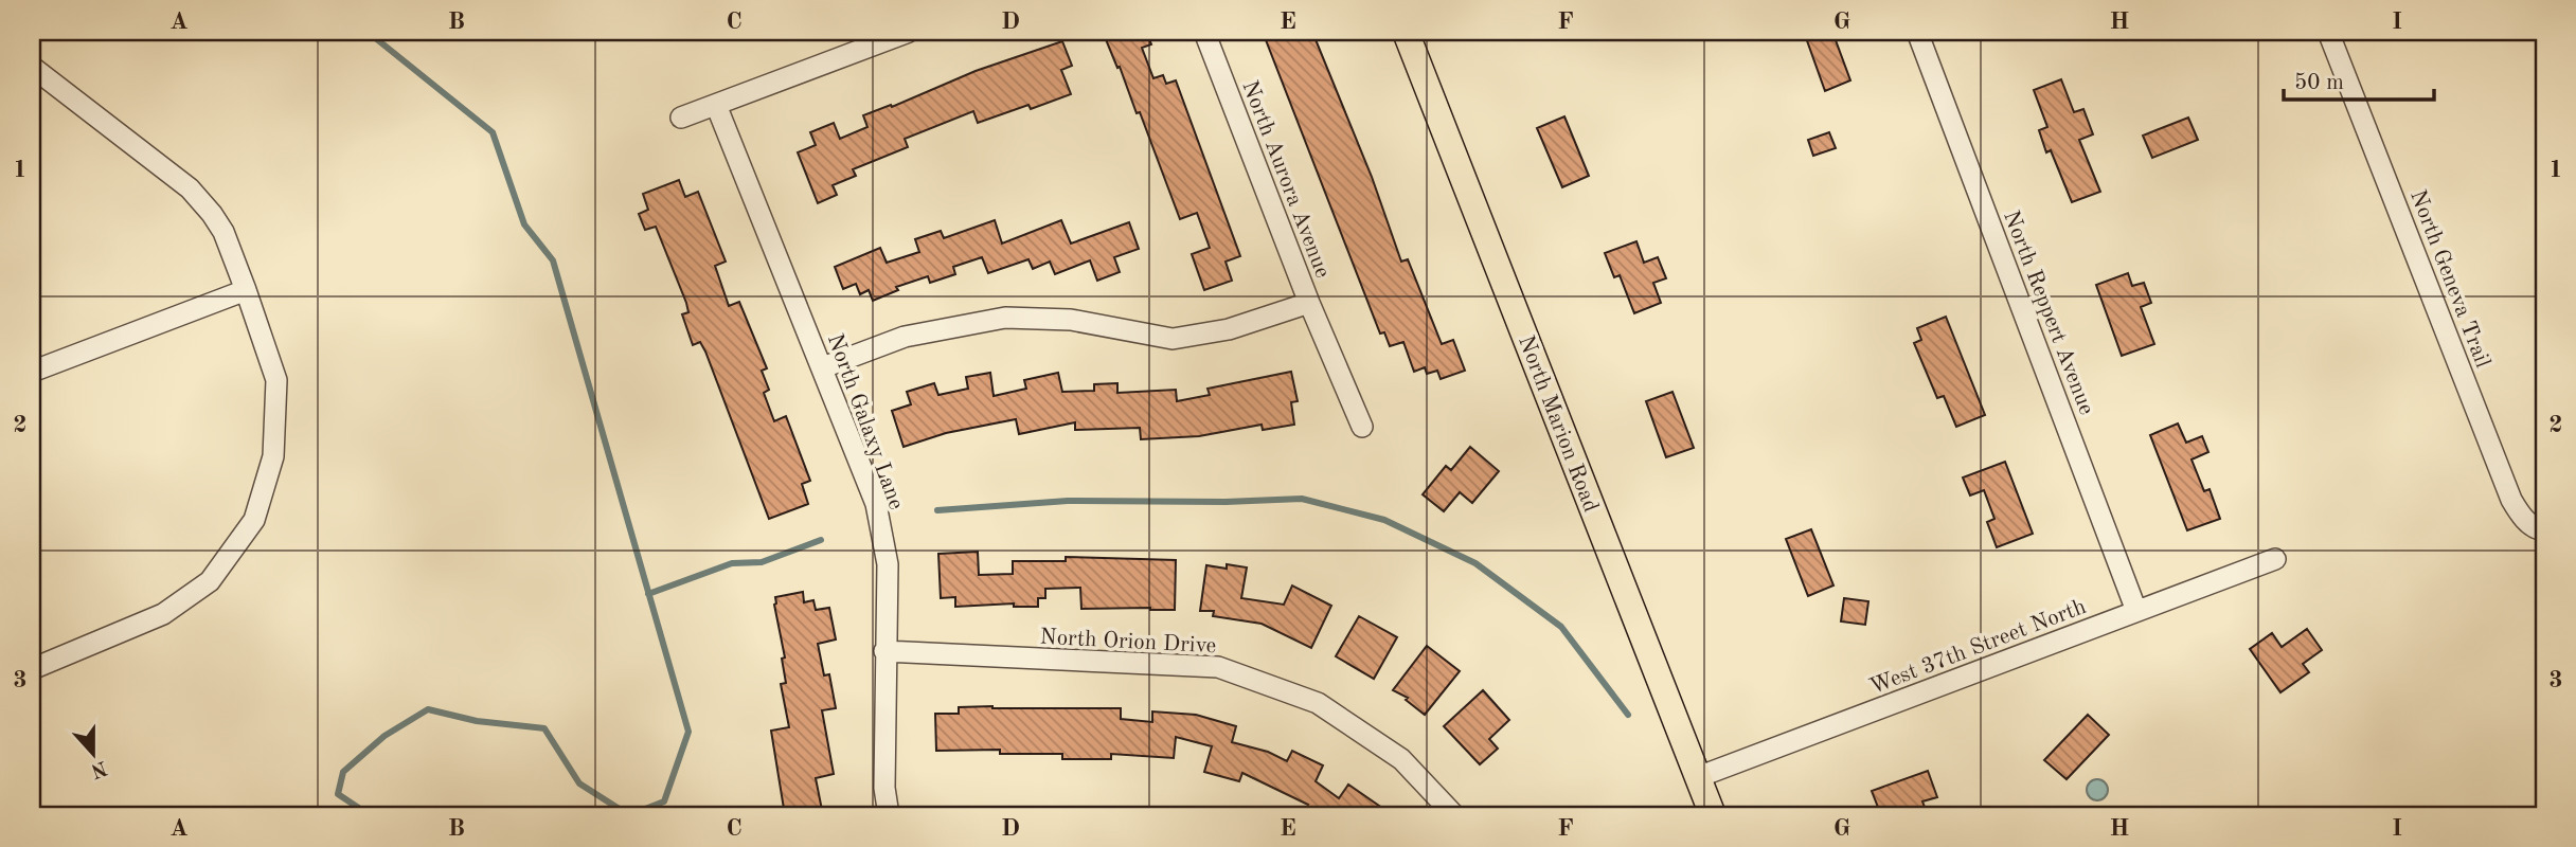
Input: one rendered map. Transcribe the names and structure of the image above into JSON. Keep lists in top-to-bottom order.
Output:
{
  "streets": {
    "main road": ["North Marion Road"],
    "street": [
      "North Aurora Avenue",
      "North Geneva Trail",
      "North Reppert Avenue",
      "North Galaxy Lane",
      "North Orion Drive",
      "West 37th Street North"
    ]
  },
  "crossings": [
    ["North Reppert Avenue", "West 37th Street North"],
    ["North Galaxy Lane", "North Orion Drive"],
    ["North Marion Road", "West 37th Street North"]
  ],
  "scale_bar": "50 m",
  "north": "bottom",
  "grid": {
    "columns": [
      "A",
      "B",
      "C",
      "D",
      "E",
      "F",
      "G",
      "H",
      "I"
    ],
    "rows": ["1", "2", "3"]
  }
}
